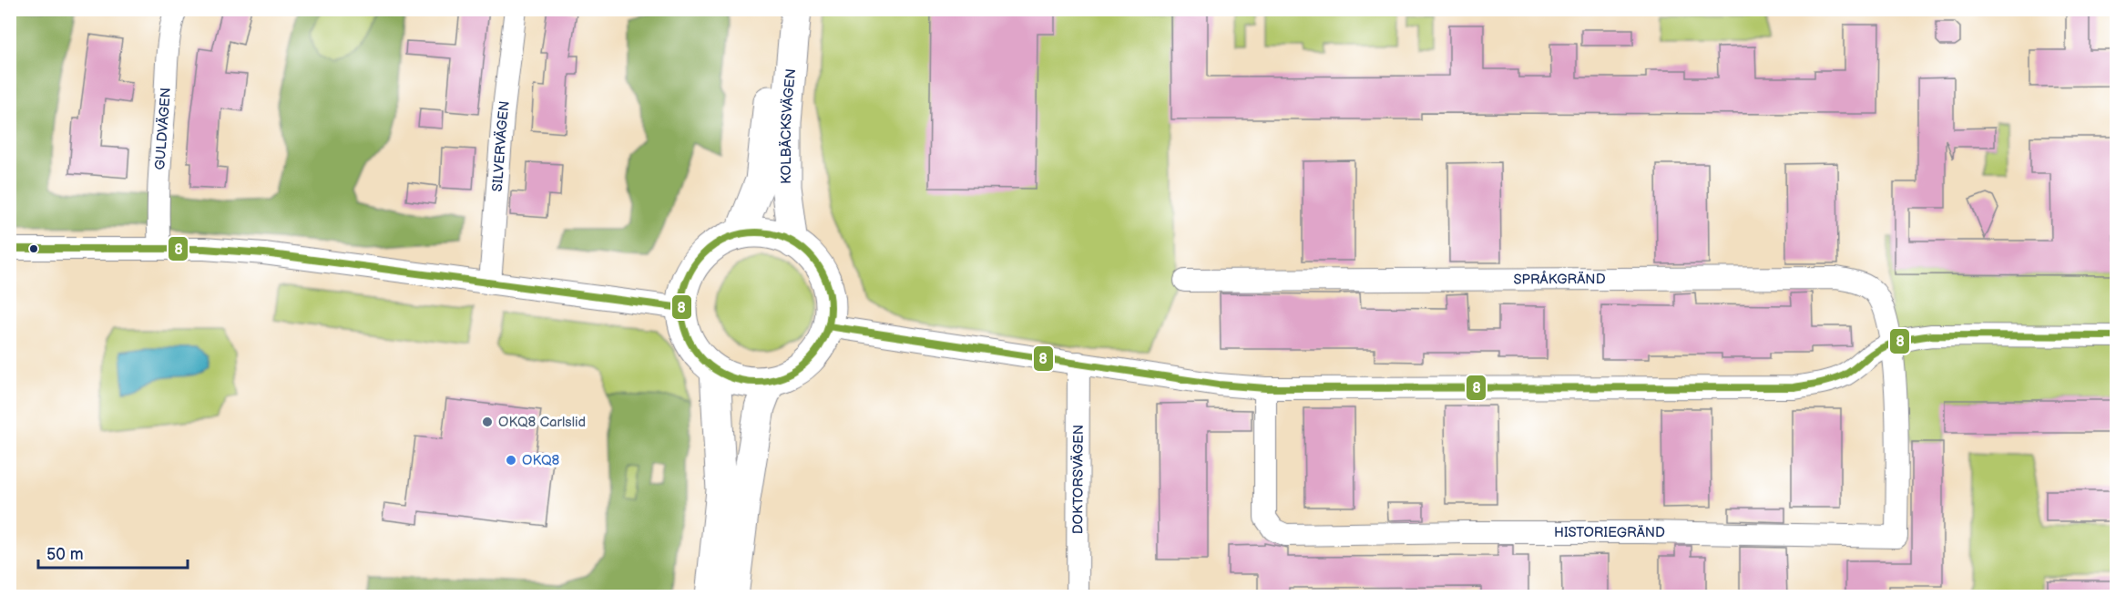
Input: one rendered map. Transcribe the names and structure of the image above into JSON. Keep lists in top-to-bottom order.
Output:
{
  "streets": {
    "highway": ["KOLBÄCKSVÄGEN"],
    "street": [
      "GULDVÄGEN",
      "SILVERVÄGEN",
      "SPRÅKGRÄND",
      "DOKTORSVÄGEN",
      "HISTORIEGRÄND"
    ]
  },
  "crossings": [
    ["SPRÅKGRÄND", "HISTORIEGRÄND"]
  ],
  "places": ["OKQ8 Carlslid", "OKQ8"],
  "lines": ["transit line 8"],
  "scale_bar": "50 m"
}
